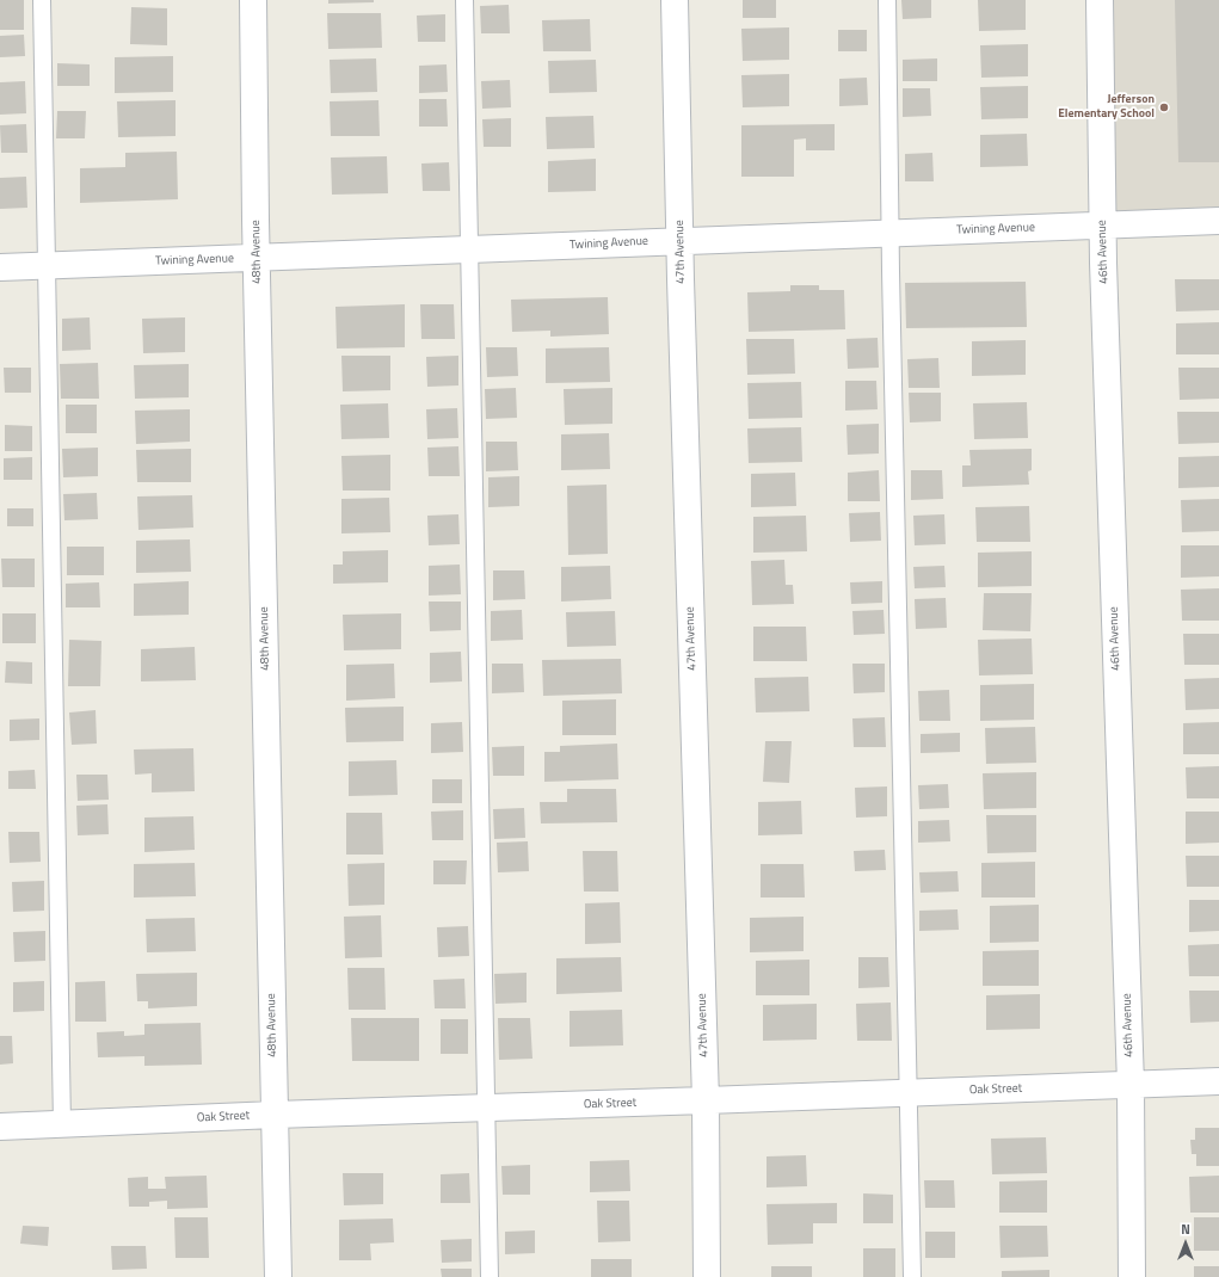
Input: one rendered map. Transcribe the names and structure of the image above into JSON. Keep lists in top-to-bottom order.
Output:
{
  "streets": {
    "street": [
      "Twining Avenue",
      "48th Avenue",
      "47th Avenue",
      "46th Avenue",
      "Oak Street"
    ]
  },
  "crossings": [
    ["Twining Avenue", "48th Avenue"],
    ["Twining Avenue", "47th Avenue"],
    ["Twining Avenue", "46th Avenue"],
    ["48th Avenue", "Oak Street"],
    ["47th Avenue", "Oak Street"],
    ["46th Avenue", "Oak Street"]
  ],
  "places": ["Jefferson Elementary School"],
  "north": "top"
}
